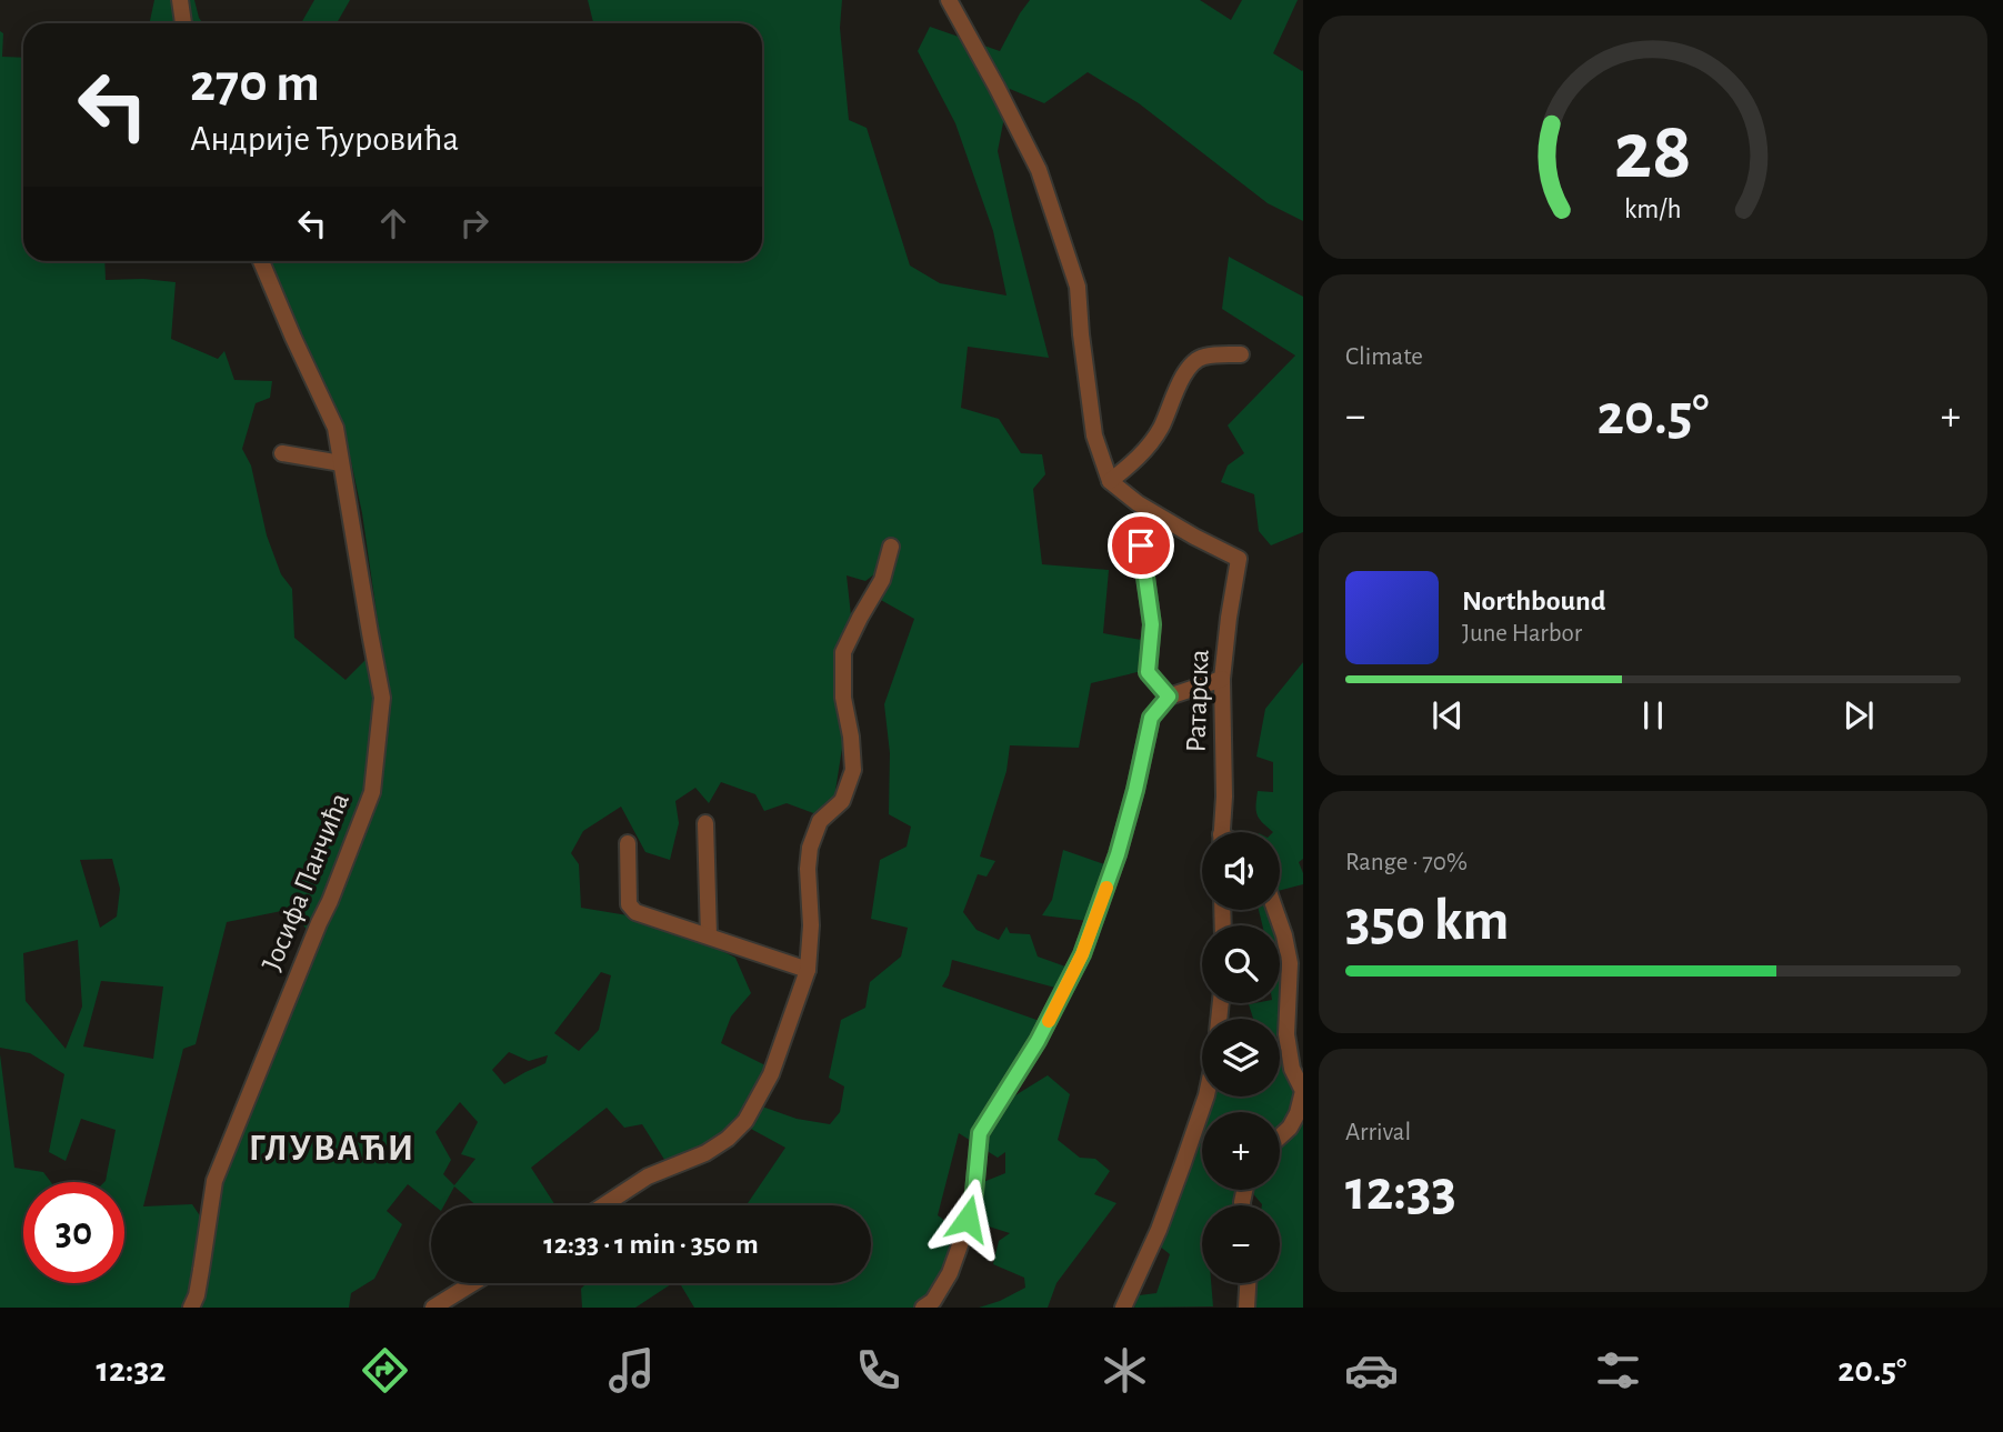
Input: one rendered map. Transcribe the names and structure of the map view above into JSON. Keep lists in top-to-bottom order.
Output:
{
  "streets": {
    "street": ["Ратарска", "Јосифа Панчића"]
  },
  "districts": ["ГЛУВАЋИ"],
  "page": {
    "turn": ["270 m", "Андрије Ђуровића"],
    "tile": [
      "Climate",
      ["Range · 70%", "350 km"],
      ["Arrival", "12:33"]
    ],
    "heat": ["−", "20.5°", "+"],
    "song": ["Northbound", "June Harbor"],
    "map_buttons": ["+", "−"],
    "limit": "30",
    "trip": "12:33 · 1 min · 350 m",
    "tabs": ["12:32", "20.5°"],
    "gauge": ["28", "km/h"]
  }
}
